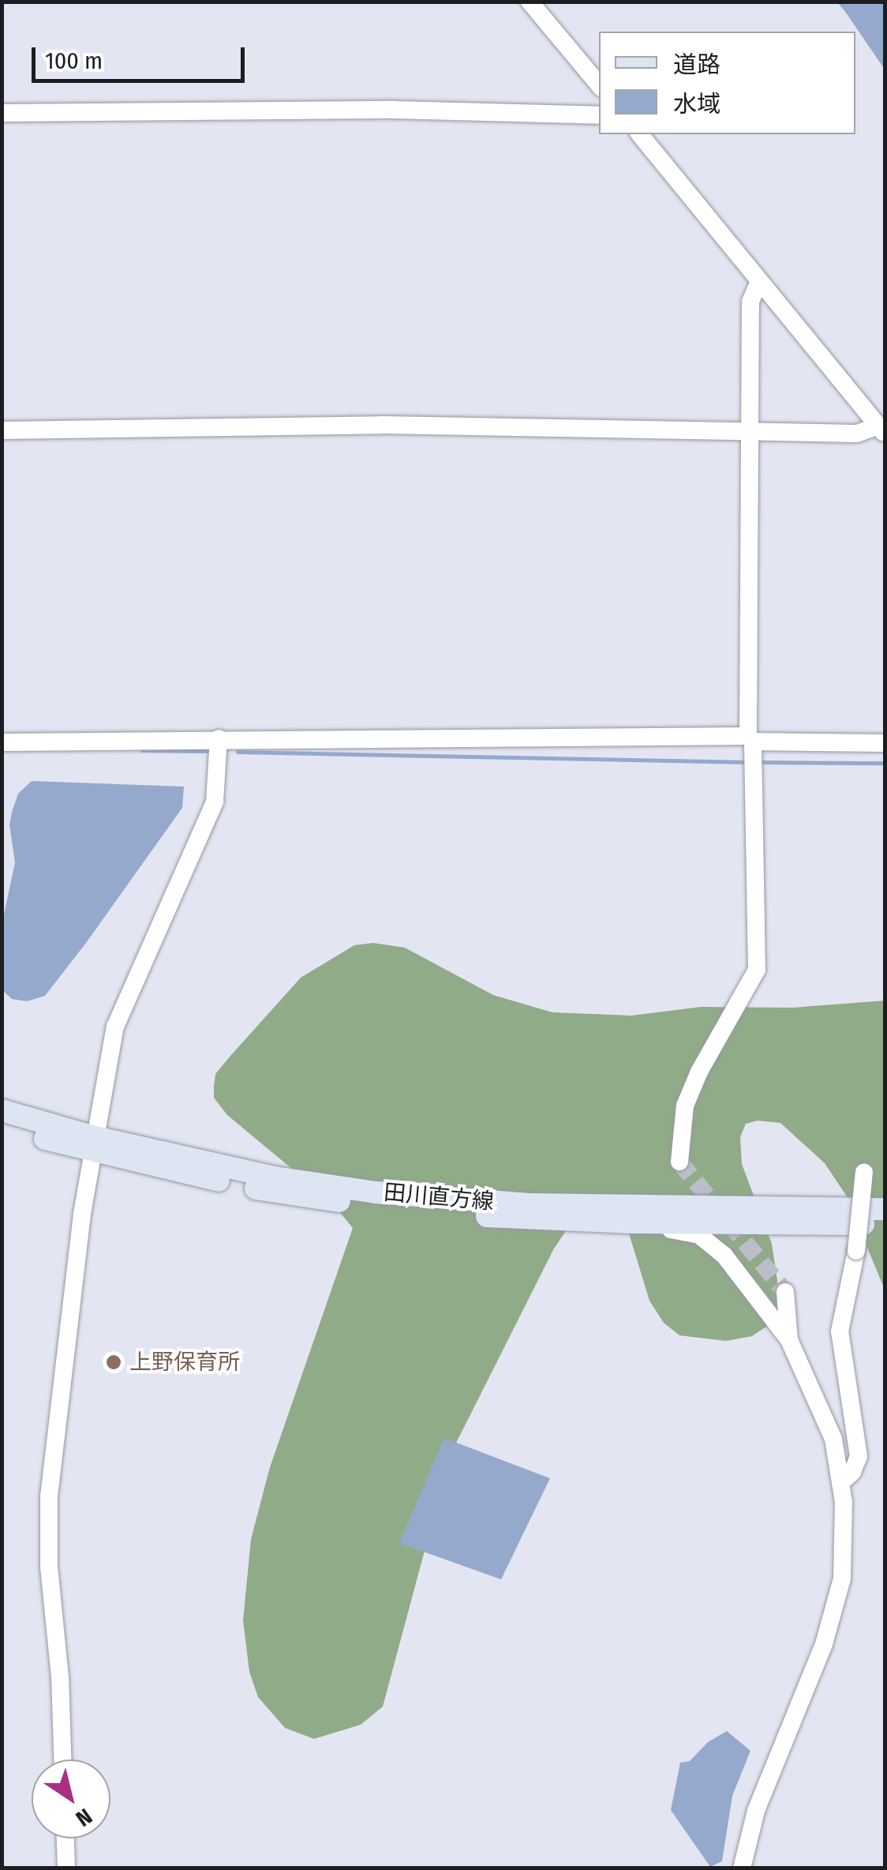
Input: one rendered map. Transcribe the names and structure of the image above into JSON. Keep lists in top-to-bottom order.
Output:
{
  "streets": {
    "main road": ["田川直方線"]
  },
  "places": ["上野保育所"],
  "legend": ["道路", "水域"],
  "scale_bar": "100 m",
  "north": "bottom right"
}
